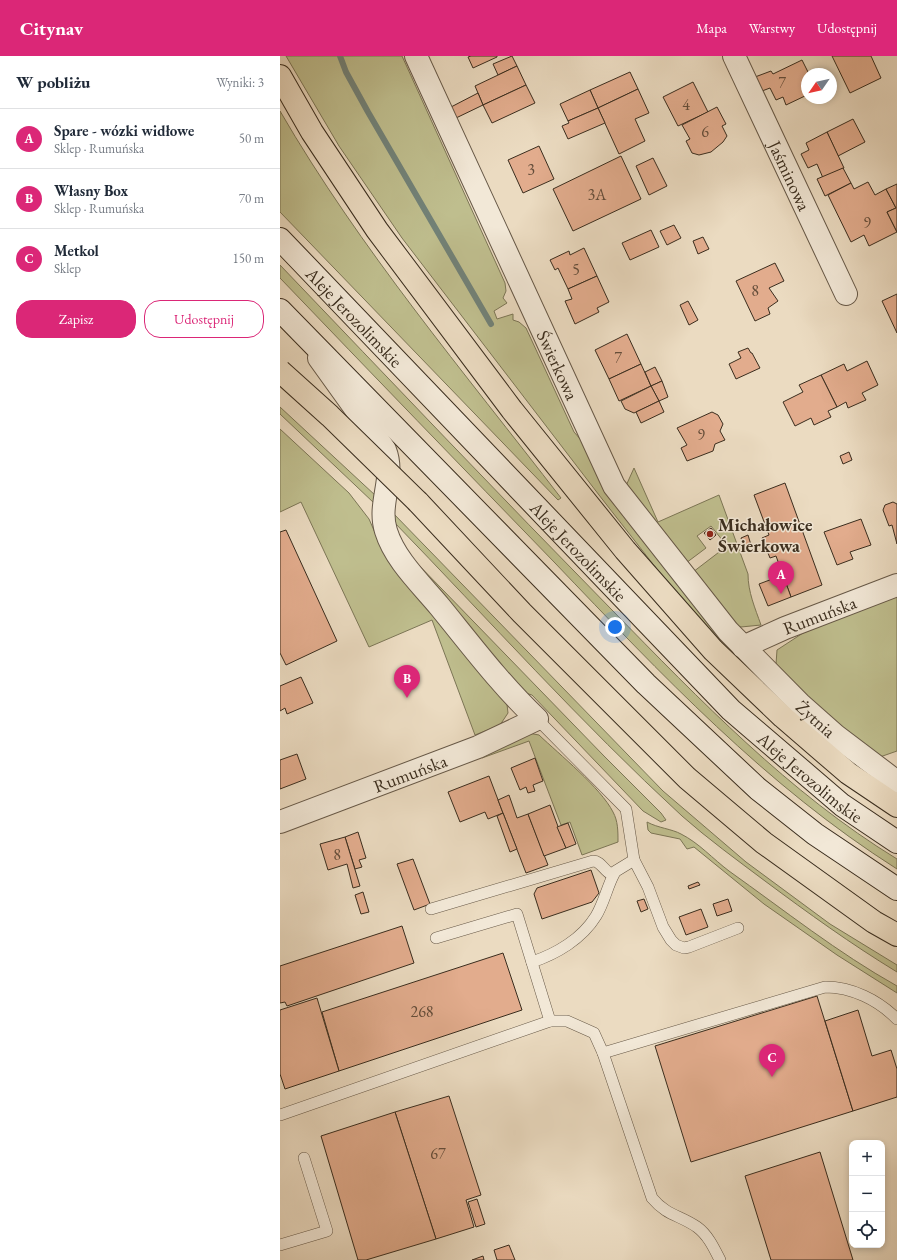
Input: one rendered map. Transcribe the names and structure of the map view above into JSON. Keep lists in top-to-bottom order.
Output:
{
  "streets": {
    "street": [
      "Jaśminowa",
      "Aleje Jerozolimskie",
      "Świerkowa",
      "Rumuńska",
      "Żytnia"
    ]
  },
  "crossings": [
    ["Świerkowa", "Rumuńska"],
    ["Świerkowa", "Żytnia"],
    ["Rumuńska", "Żytnia"]
  ],
  "places": ["Michałowice Świerkowa"],
  "house_numbers": [
    "7",
    "4",
    "6",
    "3",
    "3A",
    "9",
    "5",
    "8",
    "7",
    "9",
    "8",
    "268",
    "67"
  ],
  "north": "bottom left",
  "page": {
    "header": "Citynav",
    "nav": ["Mapa", "Warstwy", "Udostępnij"],
    "heading": ["W pobliżu", "Wyniki: 3"],
    "list": [
      {
        "mark": "A",
        "name": "Spare - wózki widłowe",
        "note": "Sklep · Rumuńska",
        "value": "50 m"
      },
      {
        "mark": "B",
        "name": "Własny Box",
        "note": "Sklep · Rumuńska",
        "value": "70 m"
      },
      {
        "mark": "C",
        "name": "Metkol",
        "note": "Sklep",
        "value": "150 m"
      }
    ],
    "buttons": ["Zapisz", "Udostępnij"],
    "pins": ["A", "B", "C"],
    "map_buttons": ["+", "−"]
  }
}
